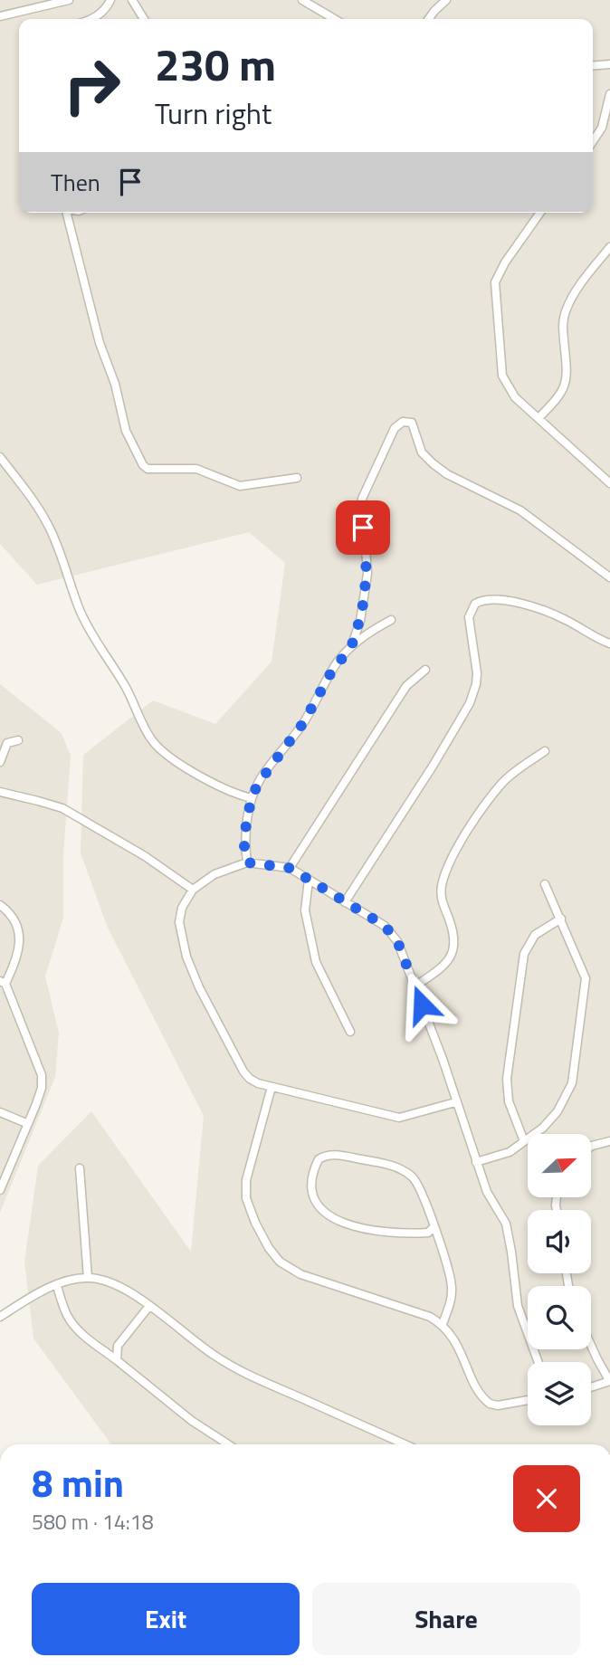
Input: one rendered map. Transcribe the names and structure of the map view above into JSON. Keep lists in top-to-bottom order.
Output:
{
  "north": "top right",
  "page": {
    "turn": ["230 m", "Turn right"],
    "then": "Then",
    "heading": ["8 min", "580 m · 14:18"],
    "buttons": ["Exit", "Share"]
  }
}
